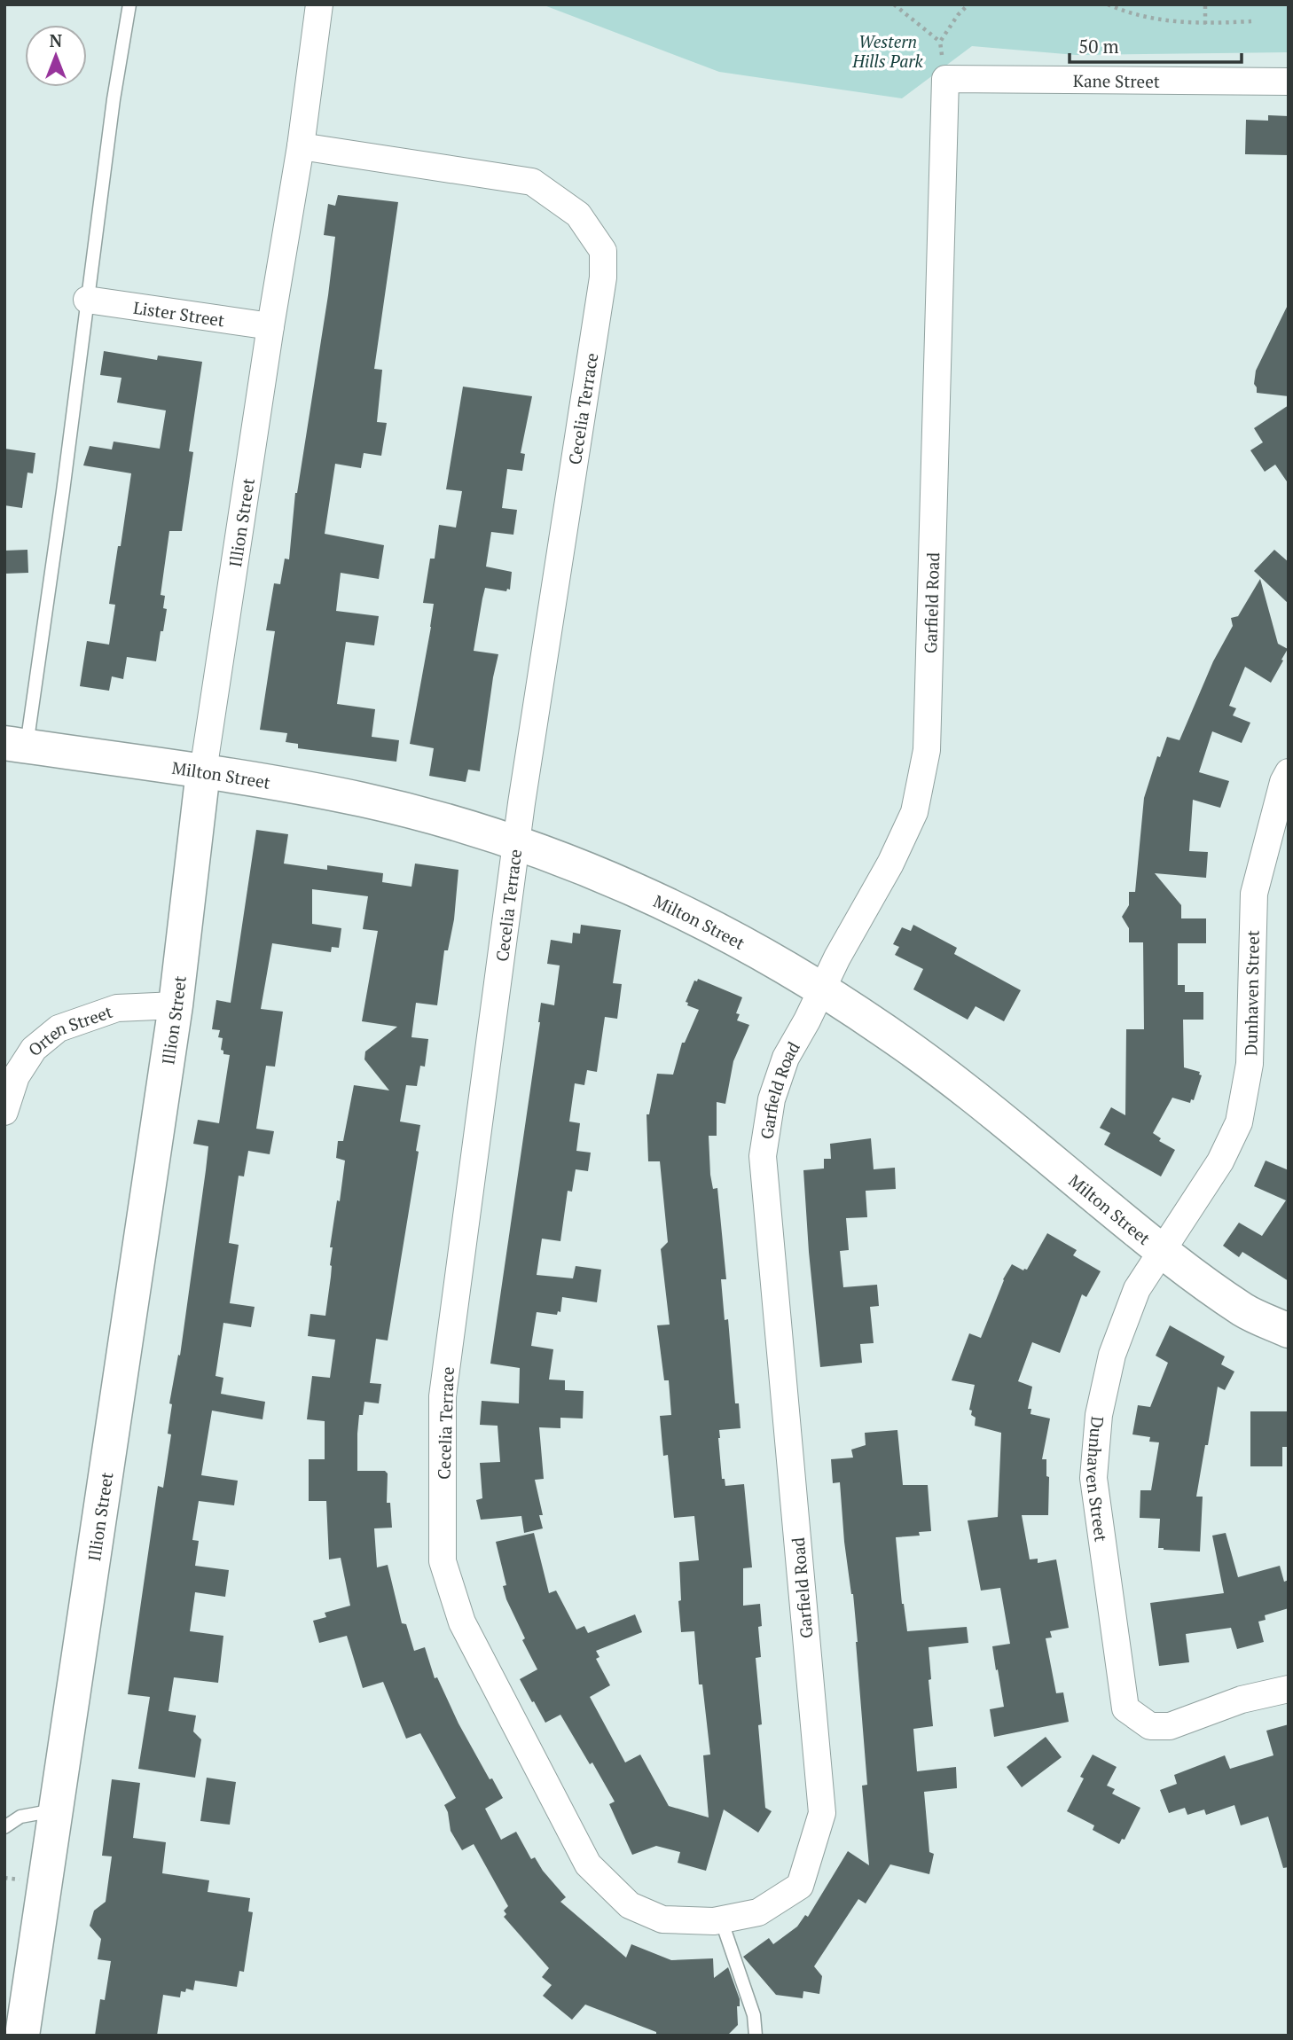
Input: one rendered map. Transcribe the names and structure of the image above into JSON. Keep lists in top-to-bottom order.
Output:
{
  "streets": {
    "main road": ["Illion Street", "Milton Street"],
    "street": [
      "Kane Street",
      "Lister Street",
      "Cecelia Terrace",
      "Garfield Road",
      "Dunhaven Street",
      "Orten Street"
    ]
  },
  "crossings": [
    ["Kane Street", "Garfield Road"],
    ["Lister Street", "Illion Street"],
    ["Cecelia Terrace", "Illion Street"],
    ["Cecelia Terrace", "Garfield Road"],
    ["Cecelia Terrace", "Milton Street"],
    ["Illion Street", "Milton Street"],
    ["Illion Street", "Orten Street"],
    ["Garfield Road", "Milton Street"],
    ["Milton Street", "Dunhaven Street"]
  ],
  "parks": ["Western Hills Park"],
  "scale_bar": "50 m",
  "north": "top"
}
